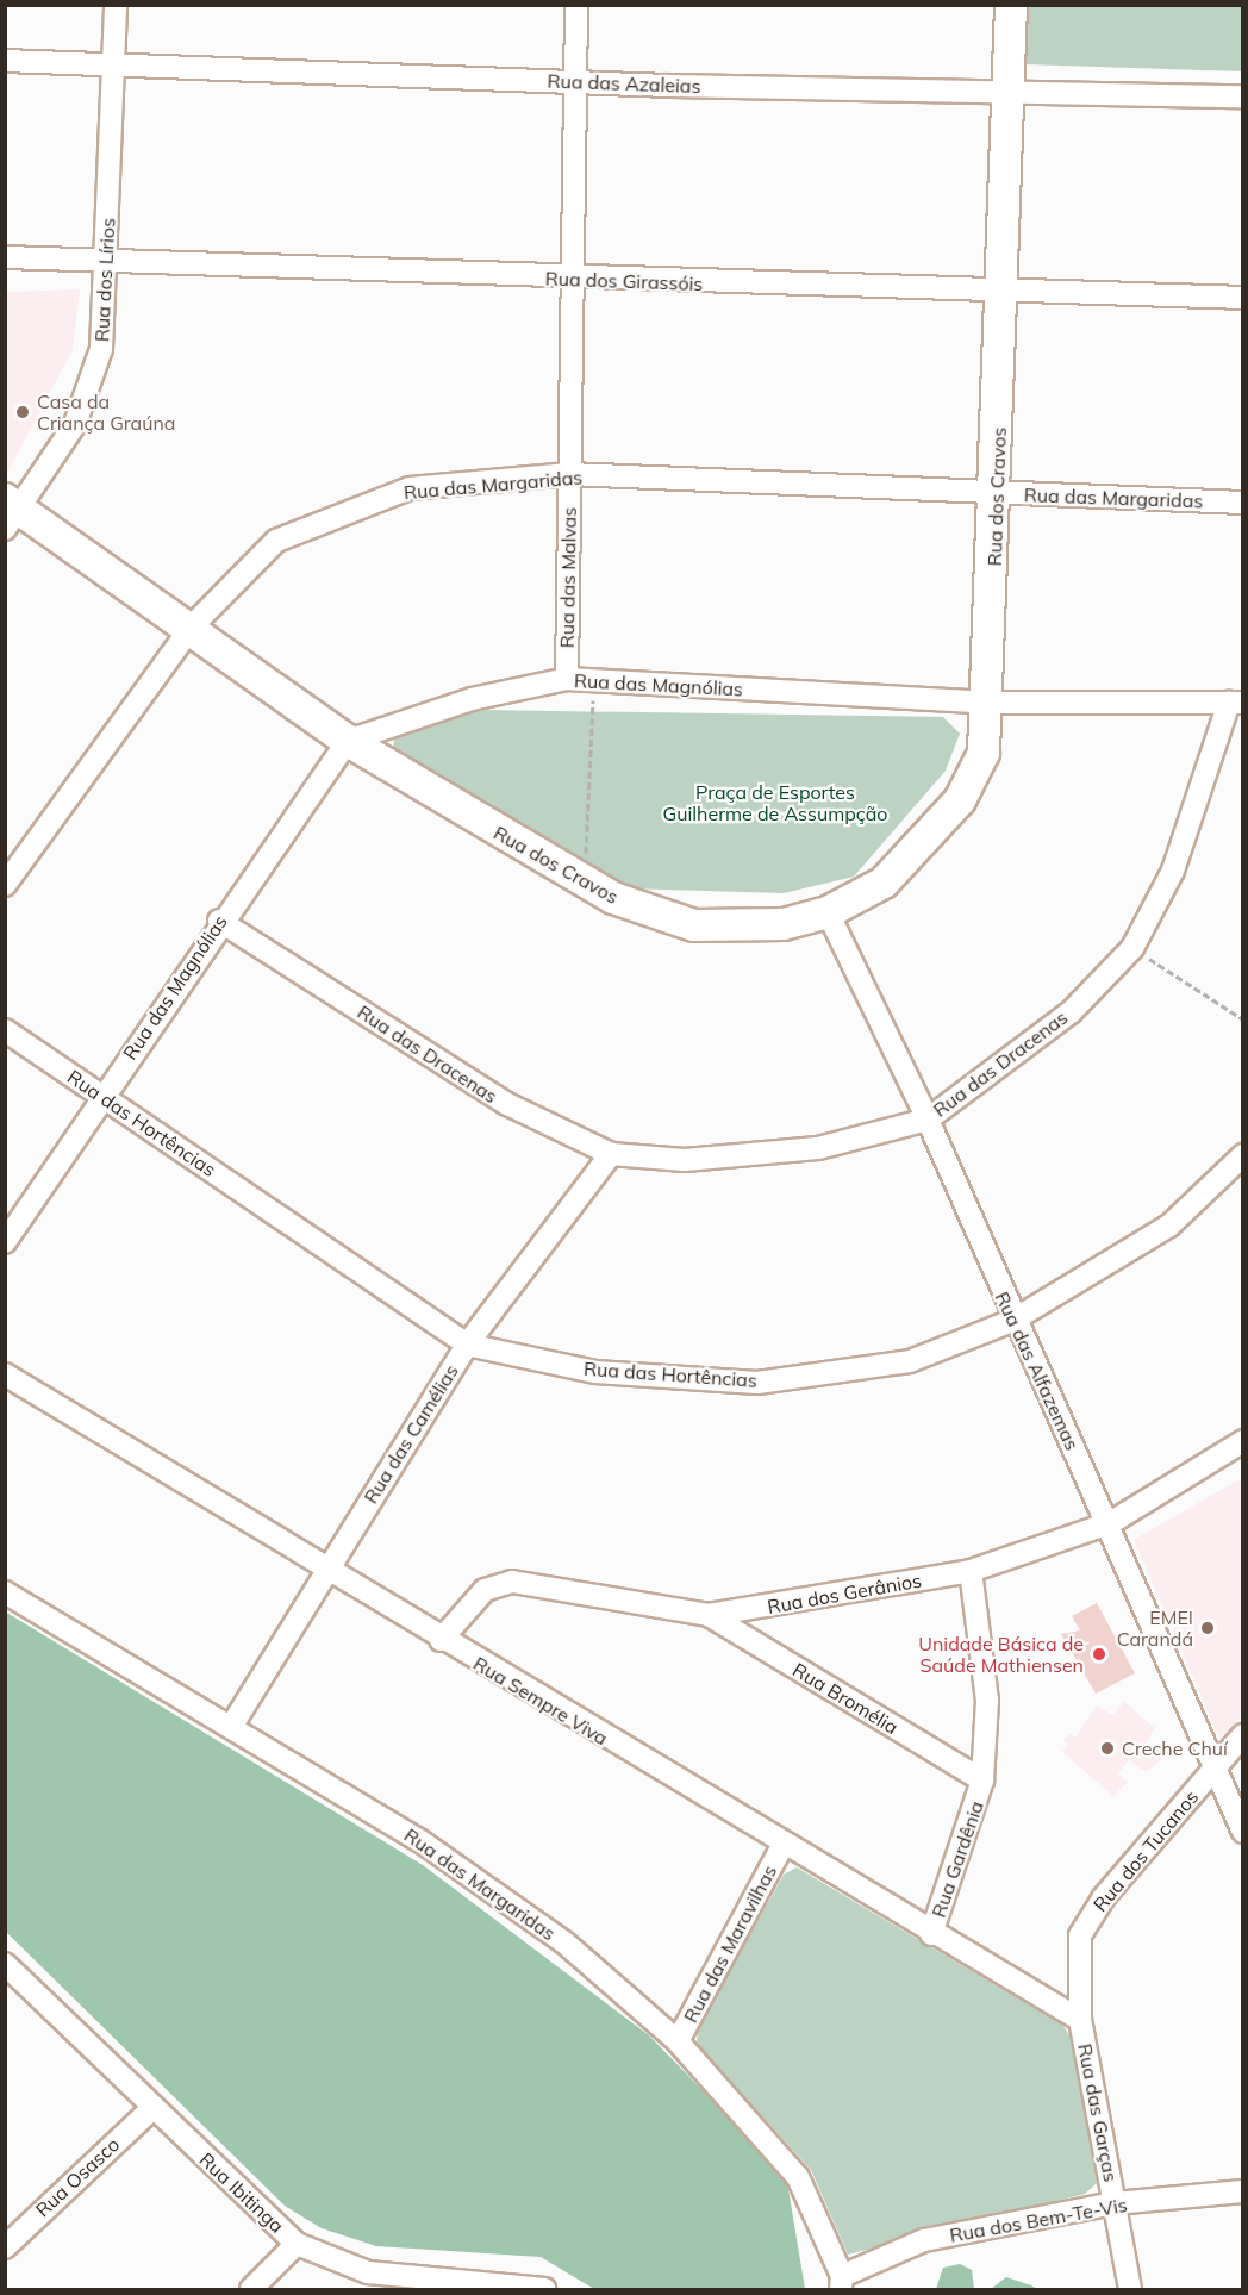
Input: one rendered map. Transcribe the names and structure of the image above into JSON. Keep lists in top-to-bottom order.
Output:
{
  "streets": {
    "street": [
      "Rua das Azaleias",
      "Rua dos Lírios",
      "Rua dos Girassóis",
      "Rua das Margaridas",
      "Rua dos Cravos",
      "Rua das Malvas",
      "Rua das Magnólias",
      "Rua das Dracenas",
      "Rua das Hortências",
      "Rua das Alfazemas",
      "Rua das Camélias",
      "Rua dos Gerânios",
      "Rua Bromélia",
      "Rua Sempre Viva",
      "Rua dos Tucanos",
      "Rua Gardênia",
      "Rua das Maravilhas",
      "Rua das Garças",
      "Rua Osasco",
      "Rua Ibitinga",
      "Rua dos Bem-Te-Vis"
    ]
  },
  "crossings": [
    ["Rua das Azaleias", "Rua dos Lírios"],
    ["Rua das Azaleias", "Rua dos Cravos"],
    ["Rua das Azaleias", "Rua das Malvas"],
    ["Rua dos Lírios", "Rua dos Girassóis"],
    ["Rua dos Lírios", "Rua dos Cravos"],
    ["Rua dos Girassóis", "Rua dos Cravos"],
    ["Rua dos Girassóis", "Rua das Malvas"],
    ["Rua das Margaridas", "Rua dos Cravos"],
    ["Rua das Margaridas", "Rua das Malvas"],
    ["Rua das Margaridas", "Rua das Camélias"],
    ["Rua das Margaridas", "Rua das Maravilhas"],
    ["Rua das Margaridas", "Rua dos Bem-Te-Vis"],
    ["Rua dos Cravos", "Rua das Magnólias"],
    ["Rua dos Cravos", "Rua das Alfazemas"],
    ["Rua das Malvas", "Rua das Magnólias"],
    ["Rua das Magnólias", "Rua das Dracenas"],
    ["Rua das Magnólias", "Rua das Hortências"],
    ["Rua das Dracenas", "Rua das Alfazemas"],
    ["Rua das Dracenas", "Rua das Camélias"],
    ["Rua das Hortências", "Rua das Alfazemas"],
    ["Rua das Hortências", "Rua das Camélias"],
    ["Rua das Alfazemas", "Rua dos Gerânios"],
    ["Rua das Alfazemas", "Rua dos Tucanos"],
    ["Rua das Camélias", "Rua Sempre Viva"],
    ["Rua dos Gerânios", "Rua Bromélia"],
    ["Rua dos Gerânios", "Rua Sempre Viva"],
    ["Rua dos Gerânios", "Rua Gardênia"],
    ["Rua Bromélia", "Rua Gardênia"],
    ["Rua Sempre Viva", "Rua dos Tucanos"],
    ["Rua Sempre Viva", "Rua Gardênia"],
    ["Rua Sempre Viva", "Rua das Maravilhas"],
    ["Rua Sempre Viva", "Rua das Garças"],
    ["Rua dos Tucanos", "Rua das Garças"],
    ["Rua das Garças", "Rua dos Bem-Te-Vis"],
    ["Rua Osasco", "Rua Ibitinga"]
  ],
  "parks": ["Praça de Esportes Guilherme de Assumpção"],
  "places": [
    "Casa da Criança Graúna",
    "EMEI Carandá",
    "Unidade Básica de Saúde Mathiensen",
    "Creche Chuí"
  ]
}
